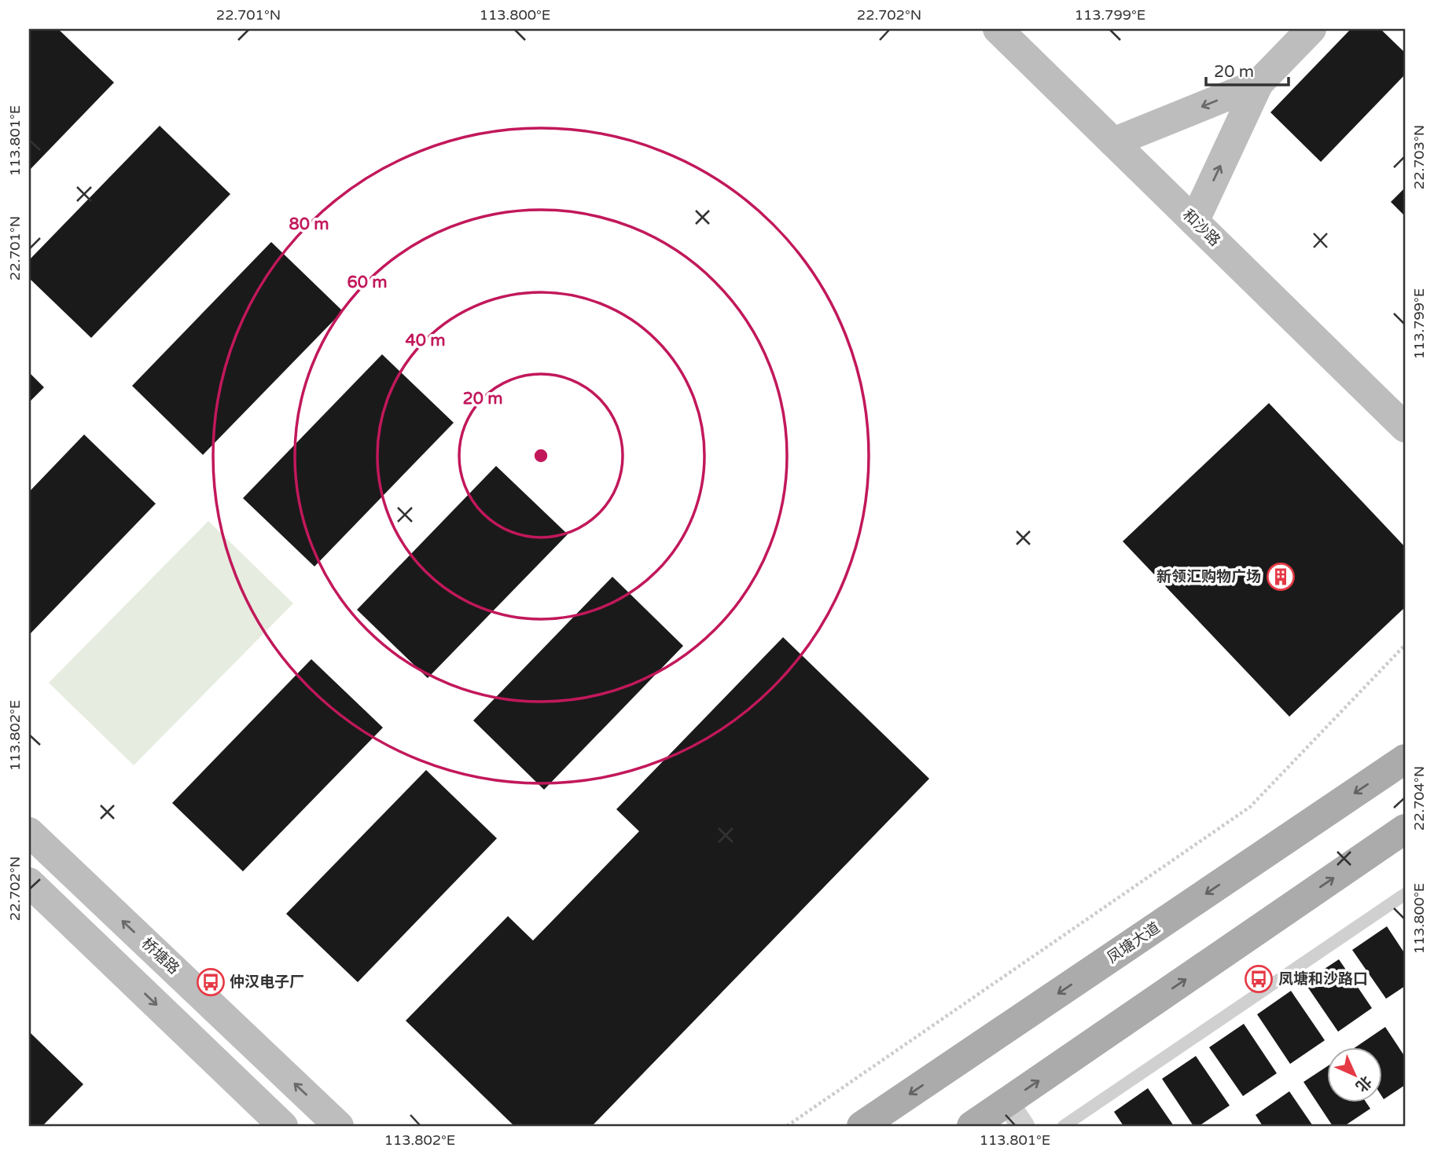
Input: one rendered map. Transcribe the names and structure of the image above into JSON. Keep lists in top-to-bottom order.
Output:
{
  "streets": {
    "main road": ["凤塘大道"],
    "street": ["和沙路", "桥塘路"]
  },
  "places": {
    "building": ["新领汇购物广场"],
    "bus stop": ["凤塘和沙路口", "仲汉电子厂"]
  },
  "scale_bar": "20 m",
  "north": "bottom right",
  "coordinates": [
    "22.701°N",
    "113.800°E",
    "22.702°N",
    "113.799°E",
    "113.801°E",
    "22.703°N",
    "113.802°E",
    "22.704°N"
  ],
  "rings": [
    "80 m",
    "60 m",
    "40 m",
    "20 m"
  ]
}
